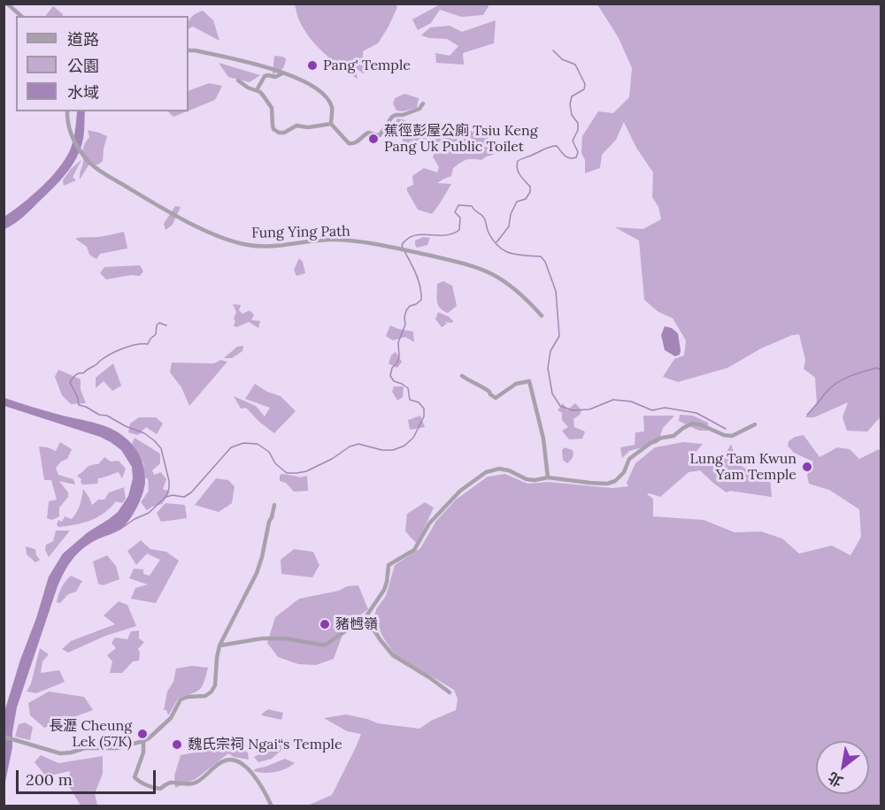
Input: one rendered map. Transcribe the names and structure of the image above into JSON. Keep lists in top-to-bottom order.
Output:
{
  "streets": {
    "street": ["Fung Ying Path"]
  },
  "places": [
    "Pang' Temple",
    "蕉徑彭屋公廁 Tsiu Keng Pang Uk Public Toilet",
    "Lung Tam Kwun Yam Temple",
    "豬乸嶺",
    "長瀝 Cheung Lek (57K)",
    "魏氏宗祠 Ngai“s Temple"
  ],
  "legend": ["道路", "公園", "水域"],
  "scale_bar": "200 m",
  "north": "bottom left"
}
